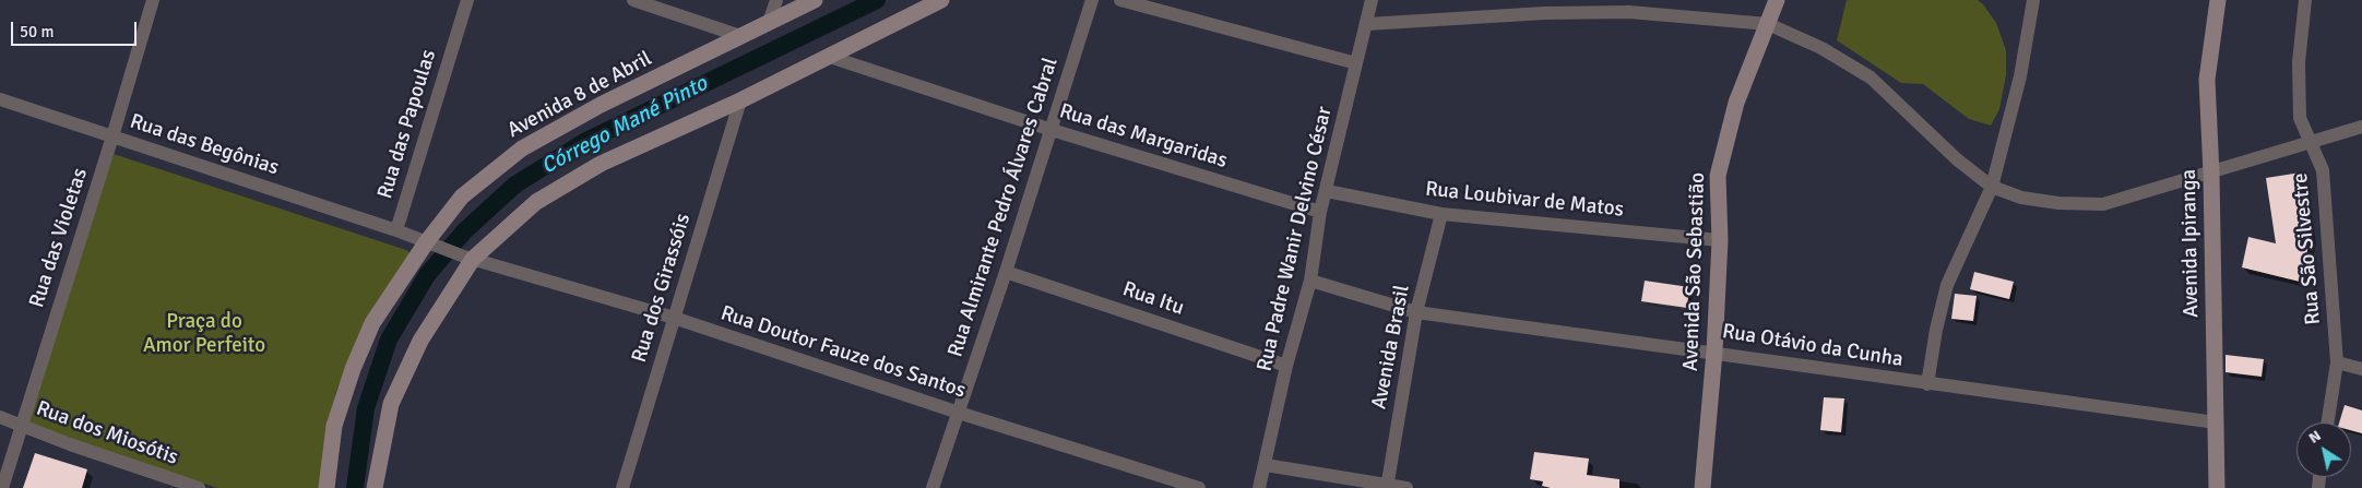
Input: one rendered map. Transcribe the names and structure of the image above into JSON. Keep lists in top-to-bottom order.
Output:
{
  "streets": {
    "main road": ["Avenida 8 de Abril", "Avenida Ipiranga", "Avenida São Sebastião"],
    "street": [
      "Rua das Papoulas",
      "Rua das Margaridas",
      "Rua das Begônias",
      "Rua Loubivar de Matos",
      "Rua Almirante Pedro Álvares Cabral",
      "Rua das Violetas",
      "Rua Padre Wanir Delvino César",
      "Rua São Silvestre",
      "Rua dos Girassóis",
      "Rua Itu",
      "Rua Otávio da Cunha",
      "Avenida Brasil",
      "Rua Doutor Fauze dos Santos",
      "Rua dos Miosótis"
    ]
  },
  "crossings": [
    ["Avenida 8 de Abril", "Rua das Papoulas"],
    ["Rua das Papoulas", "Rua das Begônias"],
    ["Rua das Papoulas", "Rua Doutor Fauze dos Santos"],
    ["Rua das Margaridas", "Rua Almirante Pedro Álvares Cabral"],
    ["Rua das Margaridas", "Rua Padre Wanir Delvino César"],
    ["Rua das Begônias", "Rua das Violetas"],
    ["Rua Loubivar de Matos", "Rua Padre Wanir Delvino César"],
    ["Rua Loubivar de Matos", "Avenida São Sebastião"],
    ["Rua Loubivar de Matos", "Avenida Brasil"],
    ["Rua Almirante Pedro Álvares Cabral", "Rua Itu"],
    ["Rua Almirante Pedro Álvares Cabral", "Rua Doutor Fauze dos Santos"],
    ["Rua das Violetas", "Rua dos Miosótis"],
    ["Rua Padre Wanir Delvino César", "Rua Itu"],
    ["Rua Padre Wanir Delvino César", "Rua Otávio da Cunha"],
    ["Avenida Ipiranga", "Rua Otávio da Cunha"],
    ["Avenida São Sebastião", "Rua Otávio da Cunha"],
    ["Rua dos Girassóis", "Rua Doutor Fauze dos Santos"],
    ["Rua Otávio da Cunha", "Avenida Brasil"]
  ],
  "water": ["Córrego Mané Pinto"],
  "parks": ["Praça do Amor Perfeito"],
  "scale_bar": "50 m",
  "north": "top left"
}
